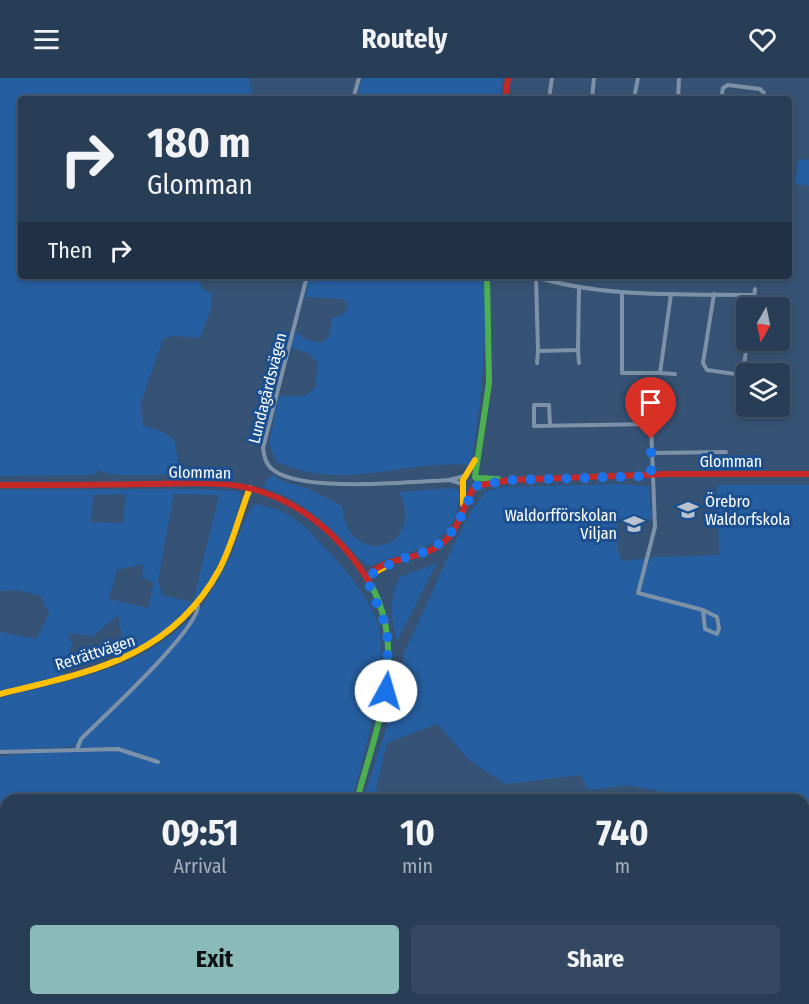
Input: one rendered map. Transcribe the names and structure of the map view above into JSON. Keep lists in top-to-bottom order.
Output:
{
  "streets": {
    "street": ["Lundagårdsvägen", "Glomman", "Reträttvägen"]
  },
  "crossings": [
    ["Lundagårdsvägen", "Glomman"],
    ["Glomman", "Reträttvägen"]
  ],
  "places": {
    "school or university": ["Örebro Waldorfskola", "Waldorfförskolan Viljan"]
  },
  "north": "bottom",
  "page": {
    "header": "Routely",
    "turn": ["180 m", "Glomman"],
    "then": "Then",
    "eta": [
      "09:51",
      "Arrival",
      "10",
      "min",
      "740",
      "m"
    ],
    "buttons": ["Exit", "Share"]
  }
}
